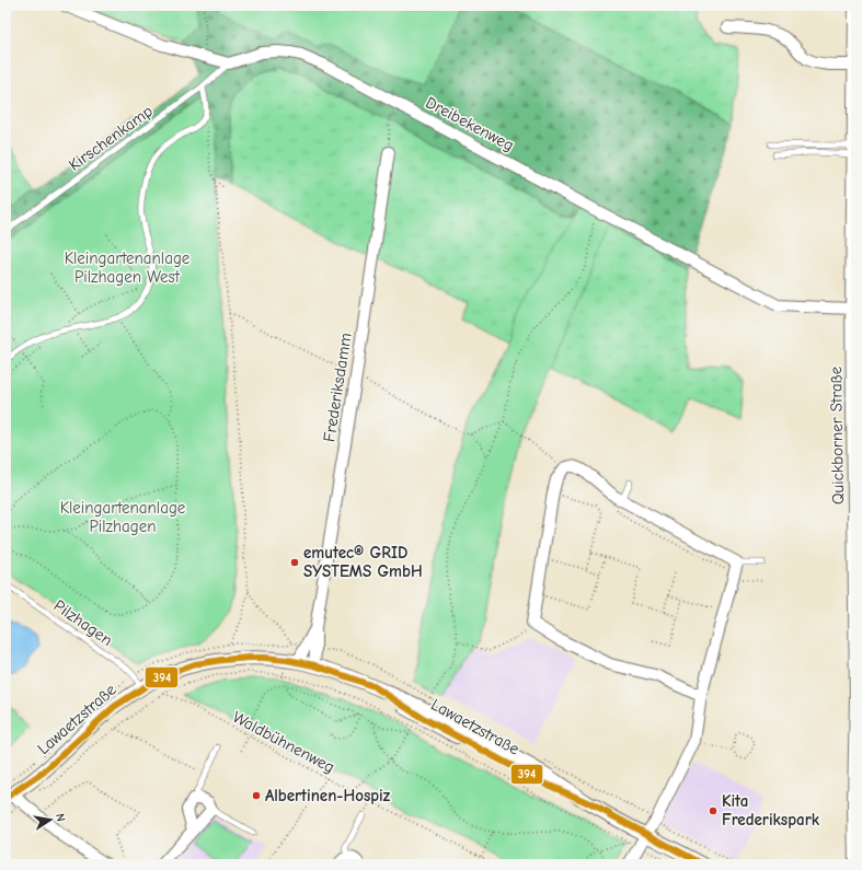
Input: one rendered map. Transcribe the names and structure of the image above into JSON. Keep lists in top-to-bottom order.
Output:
{
  "streets": {
    "street": [
      "Dreibekenweg",
      "Frederiksdamm",
      "Quickborner Straße",
      "Lawaetzstraße"
    ],
    "lane": ["Kirschenkamp", "Pilzhagen"],
    "path": ["Waldbühnenweg"]
  },
  "crossings": [
    ["Dreibekenweg", "Kirschenkamp"],
    ["Dreibekenweg", "Quickborner Straße"],
    ["Frederiksdamm", "Lawaetzstraße"],
    ["Pilzhagen", "Lawaetzstraße"]
  ],
  "parks": ["Kleingartenanlage Pilzhagen West", "Kleingartenanlage Pilzhagen"],
  "places": ["emutec® GRID SYSTEMS GmbH", "Albertinen-Hospiz", "Kita Frederikspark"],
  "lines": ["transit line 394"],
  "north": "right"
}
